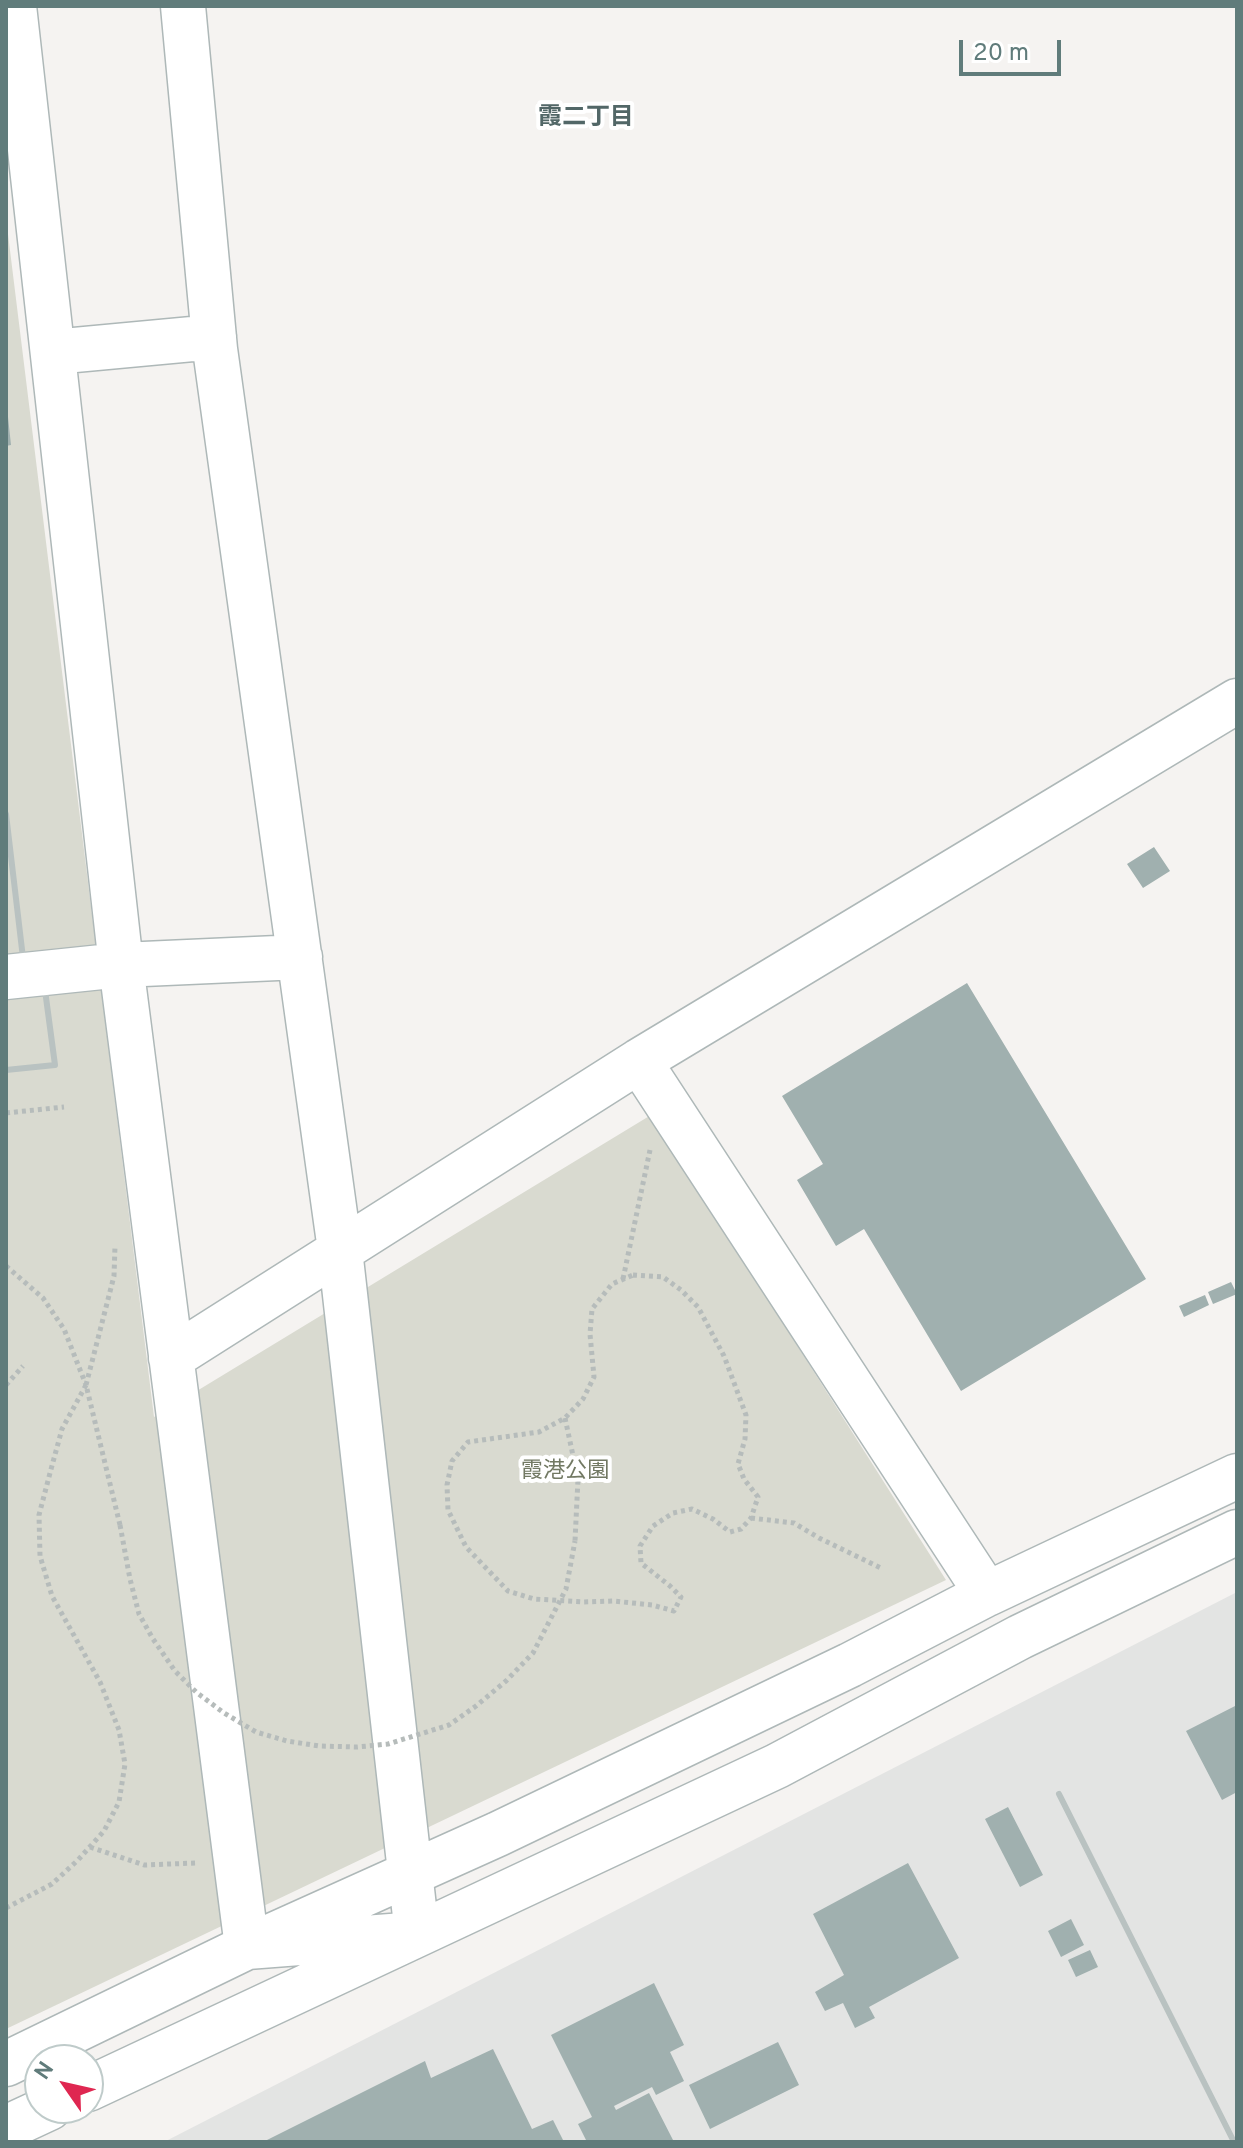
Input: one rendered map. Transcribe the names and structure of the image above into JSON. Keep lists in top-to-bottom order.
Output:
{
  "districts": ["霞二丁目"],
  "parks": ["霞港公園"],
  "scale_bar": "20 m",
  "north": "top left"
}
